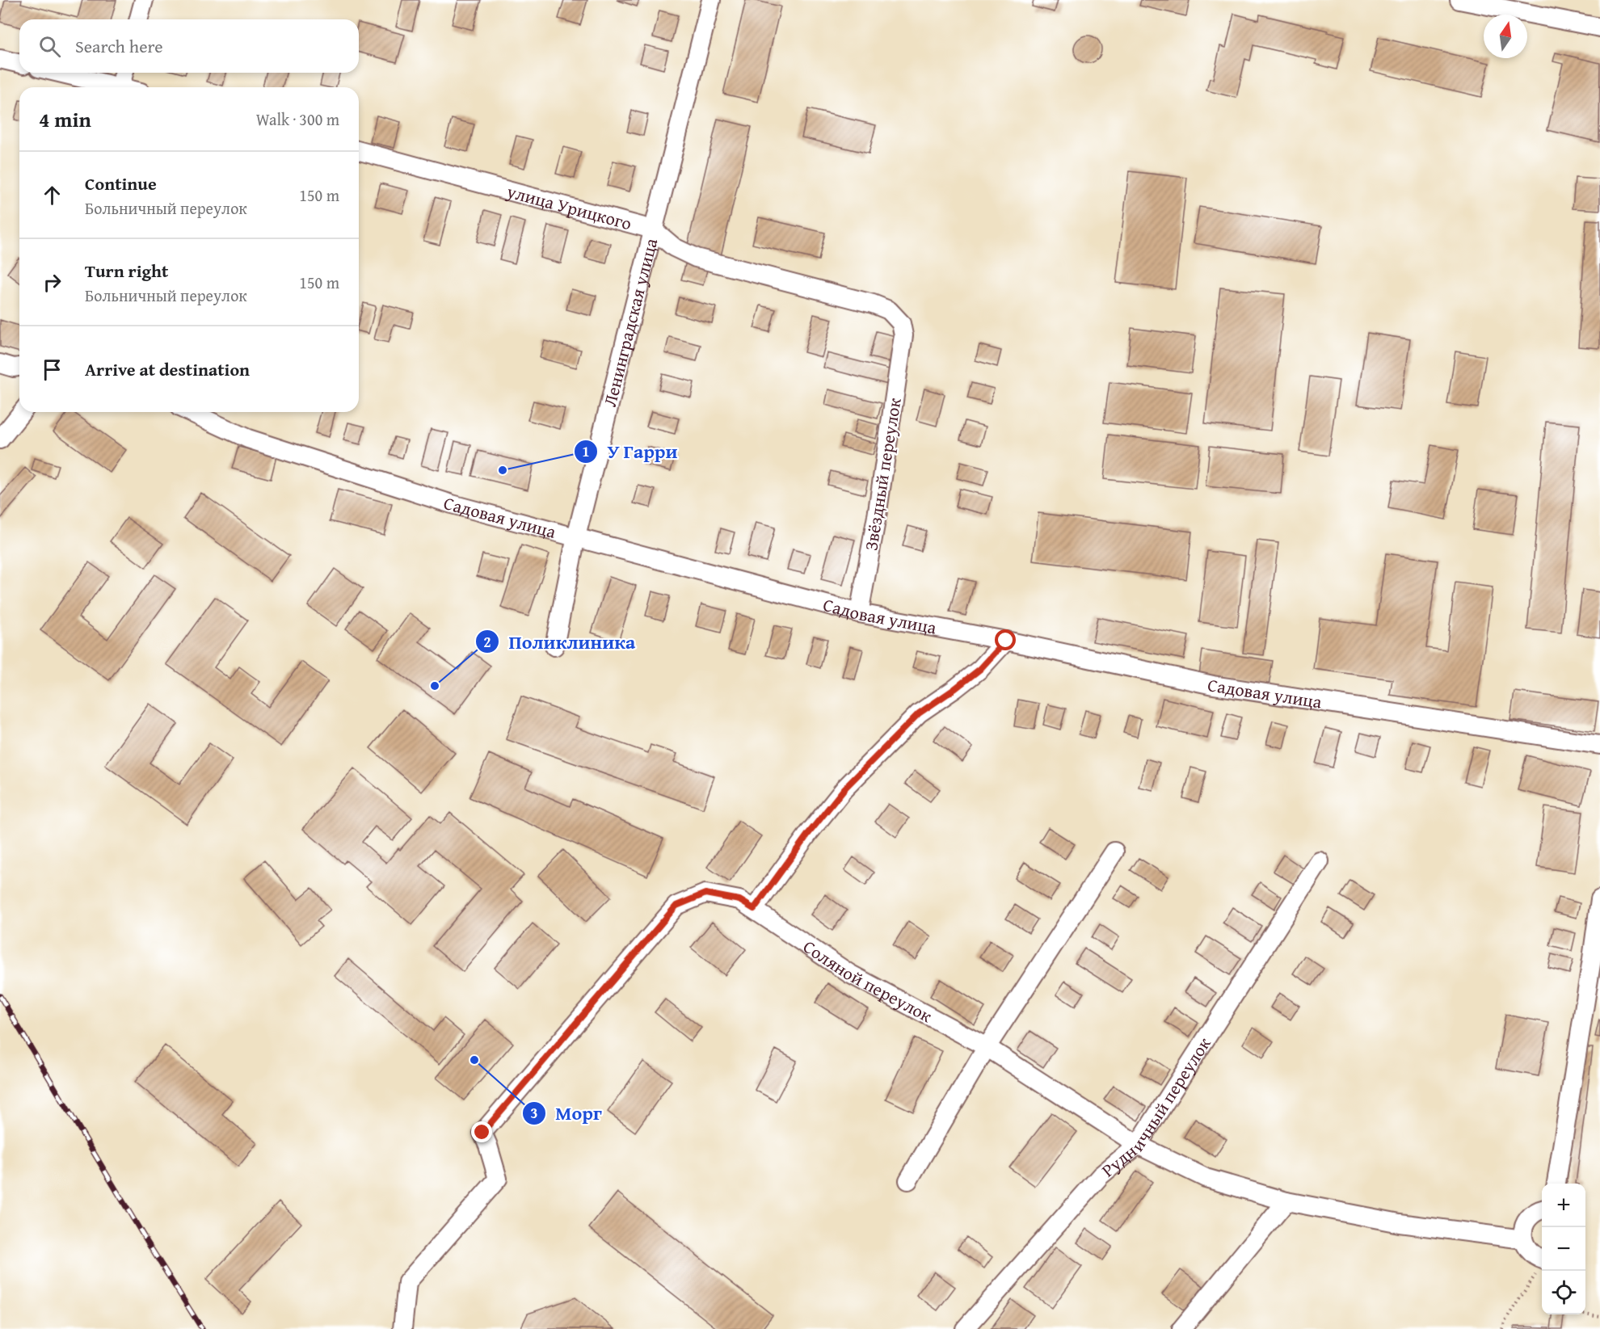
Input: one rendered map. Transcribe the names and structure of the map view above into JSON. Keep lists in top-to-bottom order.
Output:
{
  "streets": {
    "street": [
      "улица Урицкого",
      "Ленинградская улица",
      "Звёздный переулок",
      "Садовая улица",
      "Соляной переулок",
      "Рудничный переулок"
    ]
  },
  "crossings": [
    ["улица Урицкого", "Ленинградская улица"],
    ["улица Урицкого", "Звёздный переулок"],
    ["Ленинградская улица", "Садовая улица"],
    ["Звёздный переулок", "Садовая улица"],
    ["Соляной переулок", "Рудничный переулок"]
  ],
  "places": ["У Гарри", "Поликлиника", "Морг"],
  "north": "top",
  "page": {
    "search": "Search here",
    "heading": ["4 min", "Walk · 300 m"],
    "list": [
      ["Continue", "Больничный переулок", "150 m"],
      ["Turn right", "Больничный переулок", "150 m"],
      "Arrive at destination"
    ],
    "map_buttons": ["+", "−"]
  }
}
